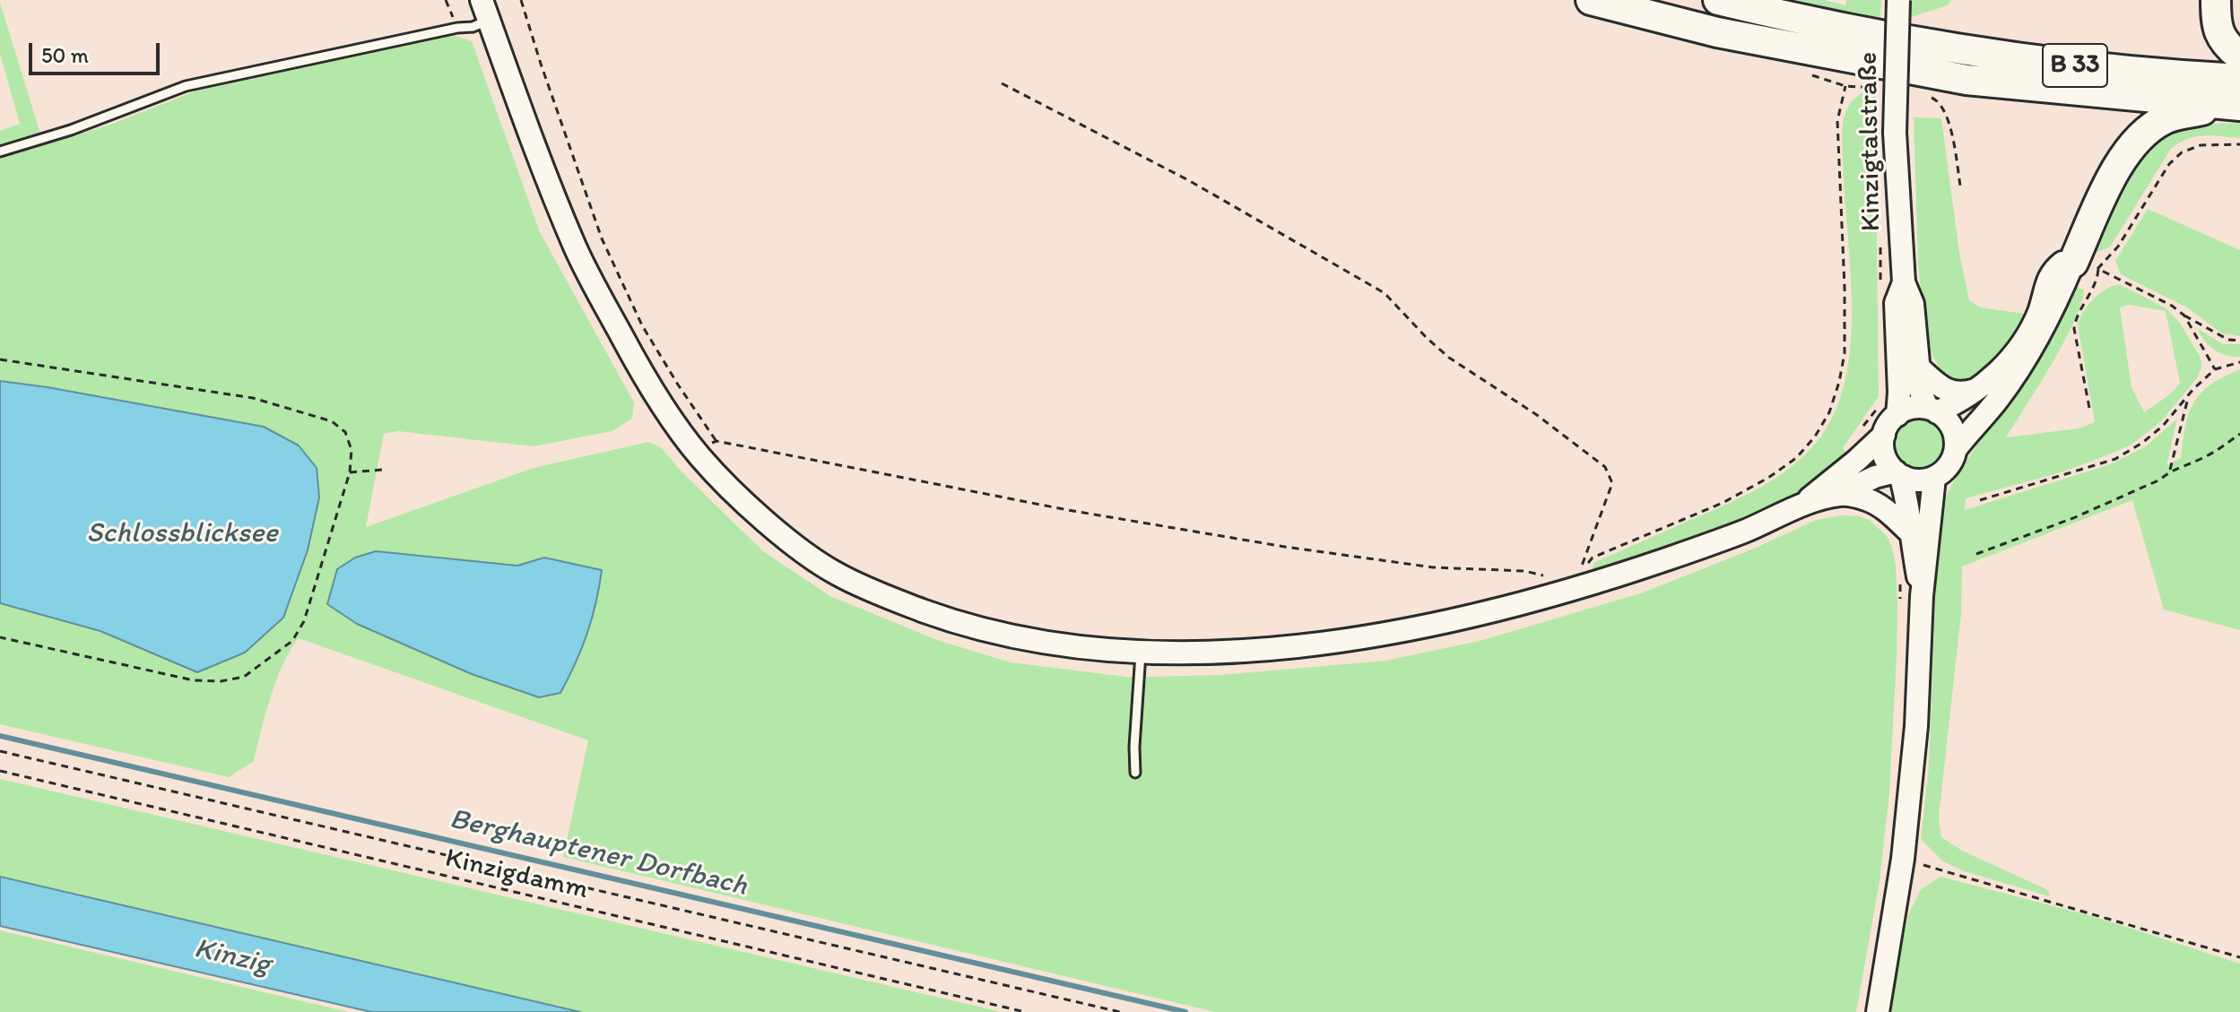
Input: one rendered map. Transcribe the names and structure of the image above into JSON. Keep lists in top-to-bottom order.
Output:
{
  "streets": {
    "highway": ["B 33"],
    "street": ["Kinzigtalstraße"],
    "path": ["Kinzigdamm"]
  },
  "water": ["Schlossblicksee", "Berghauptener Dorfbach", "Kinzig"],
  "scale_bar": "50 m"
}
